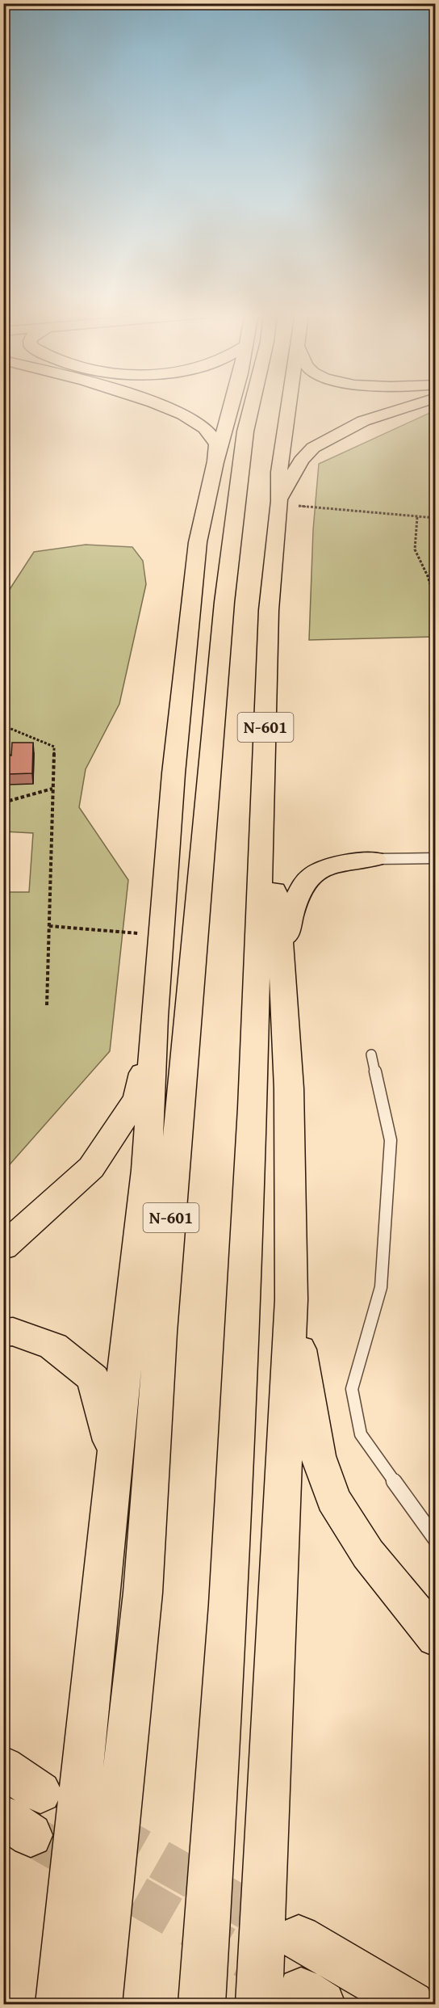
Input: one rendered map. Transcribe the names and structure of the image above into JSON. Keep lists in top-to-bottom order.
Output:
{
  "streets": {
    "highway": ["N-601"]
  }
}
